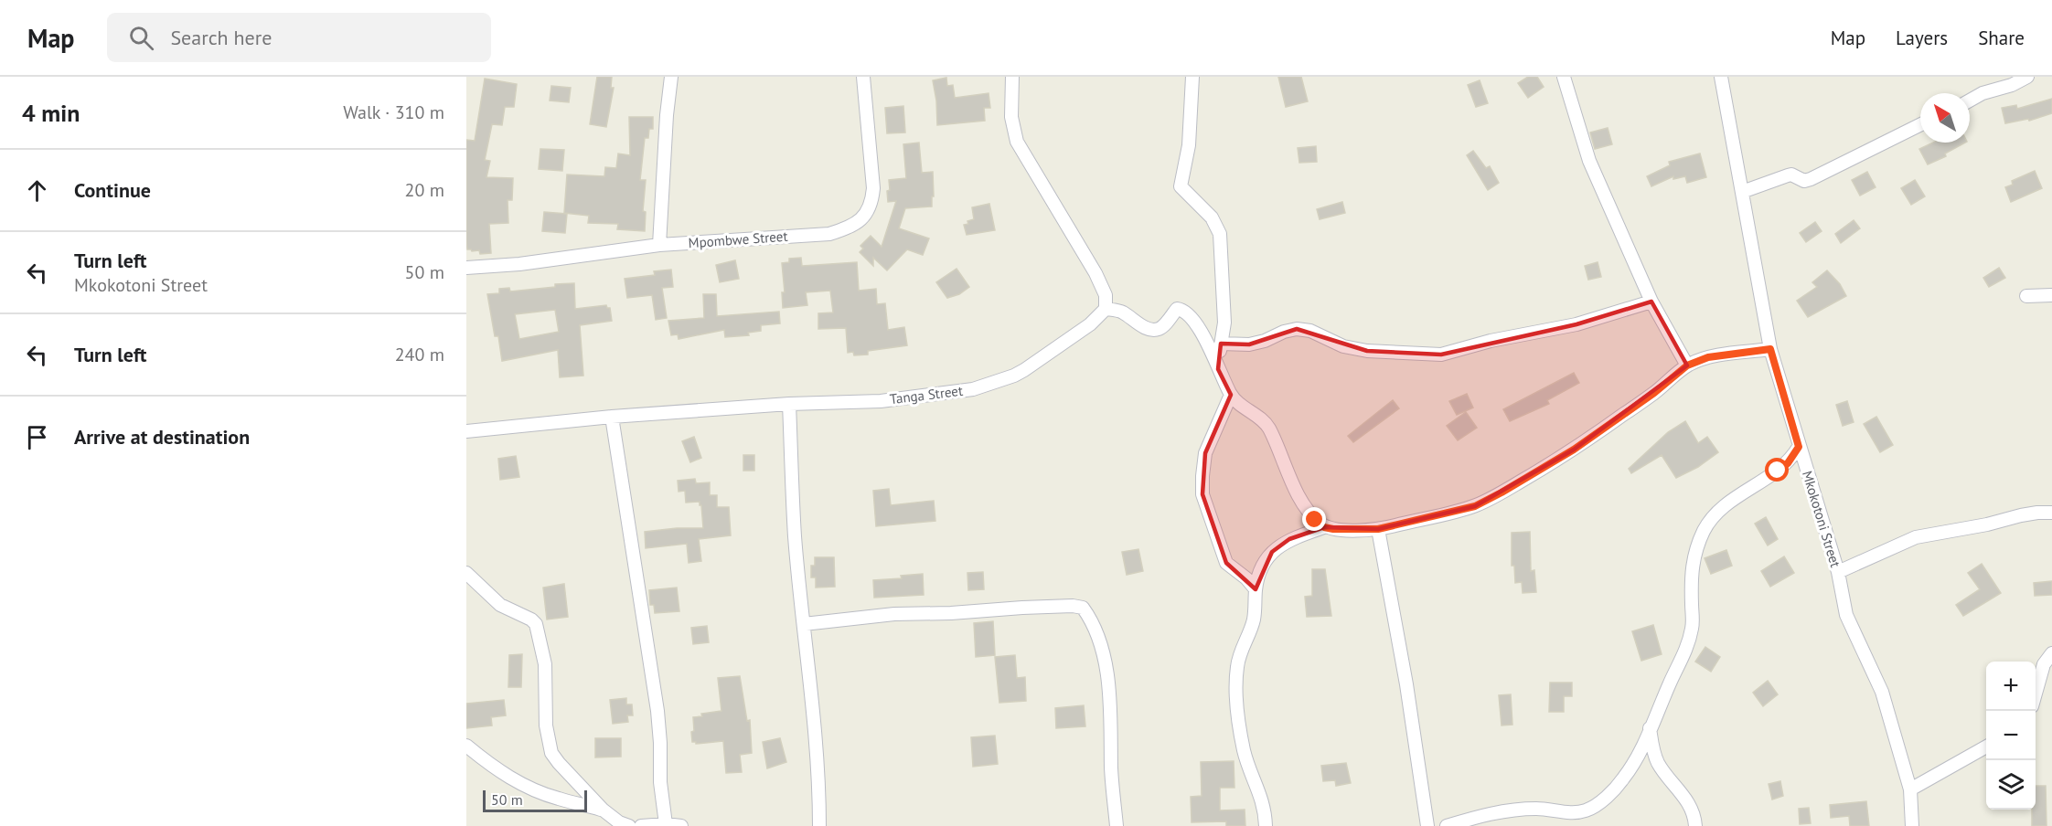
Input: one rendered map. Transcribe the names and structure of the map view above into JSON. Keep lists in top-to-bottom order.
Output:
{
  "streets": {
    "street": ["Mpombwe Street", "Tanga Street", "Mkokotoni Street"]
  },
  "scale_bar": "50 m",
  "north": "top left",
  "page": {
    "header": "Map",
    "search": "Search here",
    "nav": ["Map", "Layers", "Share"],
    "heading": ["4 min", "Walk · 310 m"],
    "list": [
      ["Continue", "20 m"],
      ["Turn left", "Mkokotoni Street", "50 m"],
      ["Turn left", "240 m"],
      "Arrive at destination"
    ],
    "map_buttons": ["+", "−"],
    "scale": "50 m"
  }
}
